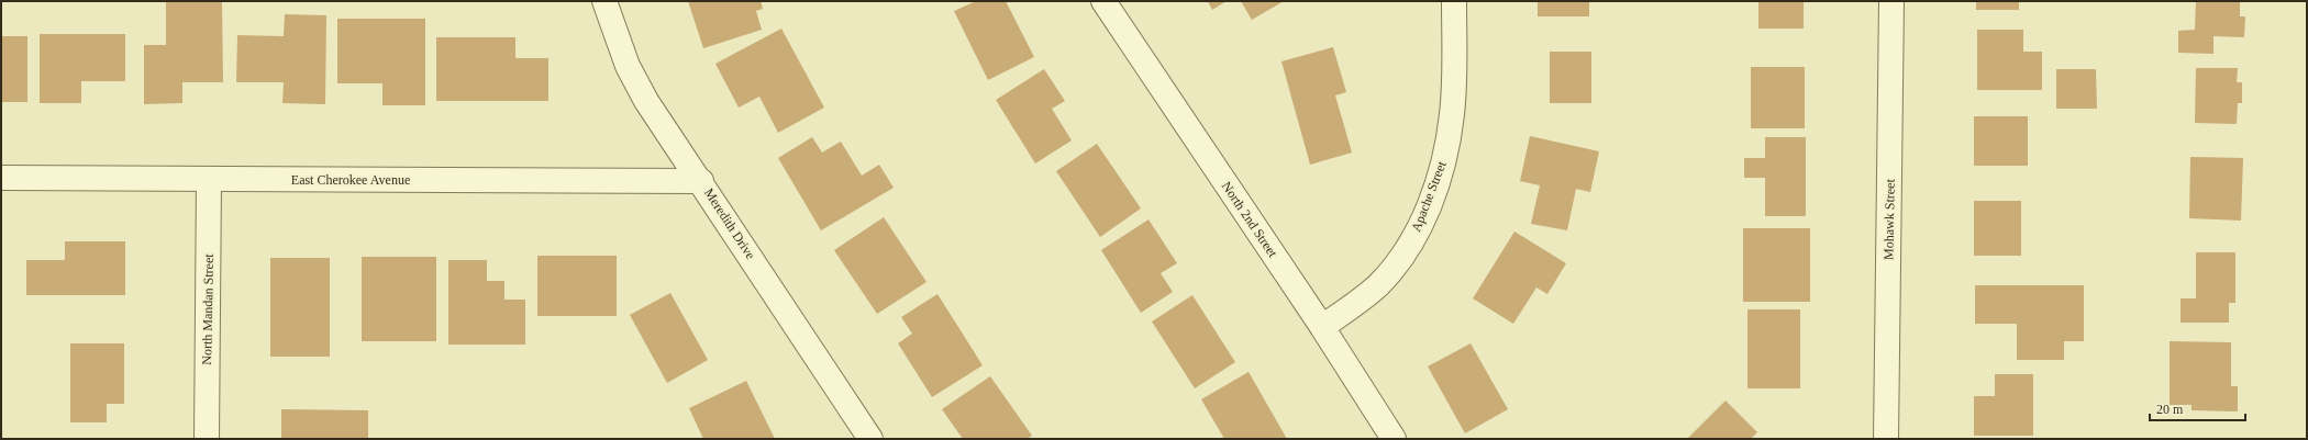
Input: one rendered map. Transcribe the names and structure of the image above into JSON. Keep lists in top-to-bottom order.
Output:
{
  "streets": {
    "street": [
      "East Cherokee Avenue",
      "Apache Street",
      "North 2nd Street",
      "Mohawk Street",
      "Meredith Drive",
      "North Mandan Street"
    ]
  },
  "crossings": [
    ["East Cherokee Avenue", "Meredith Drive"],
    ["East Cherokee Avenue", "North Mandan Street"],
    ["Apache Street", "North 2nd Street"]
  ],
  "scale_bar": "20 m"
}
